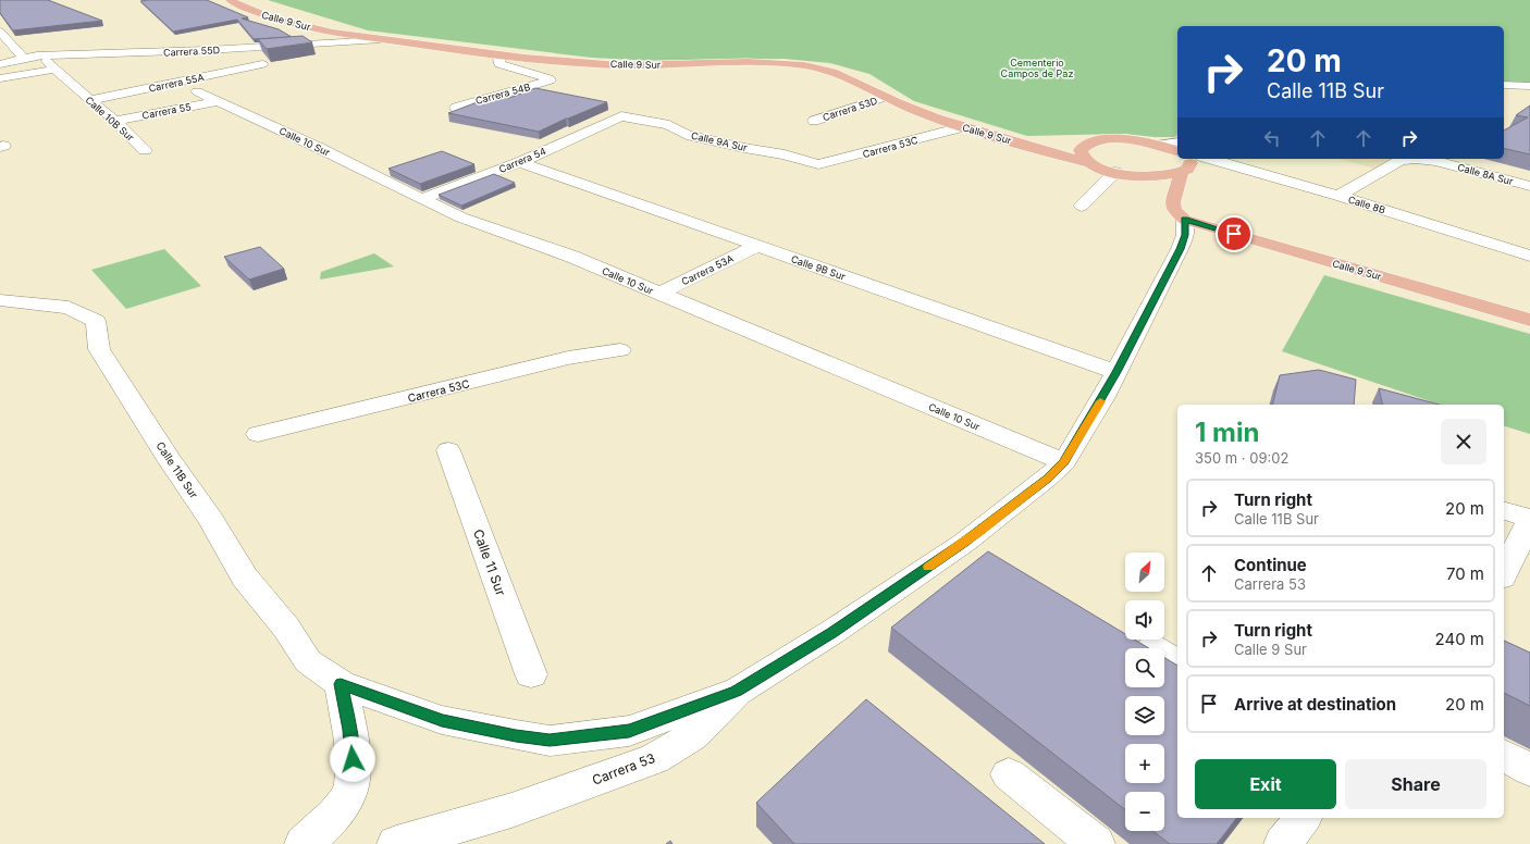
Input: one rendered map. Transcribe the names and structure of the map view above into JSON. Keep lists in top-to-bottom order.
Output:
{
  "streets": {
    "main road": ["Calle 9 Sur"],
    "street": [
      "Carrera 55D",
      "Carrera 55A",
      "Carrera 54B",
      "Carrera 53D",
      "Carrera 55",
      "Calle 10B Sur",
      "Calle 10 Sur",
      "Calle 9A Sur",
      "Carrera 53C",
      "Carrera 54",
      "Calle 8A Sur",
      "Calle 8B",
      "Calle 9B Sur",
      "Carrera 53A",
      "Calle 11B Sur",
      "Calle 11 Sur",
      "Carrera 53"
    ]
  },
  "crossings": [
    ["Calle 9 Sur", "Carrera 55D"],
    ["Calle 9 Sur", "Carrera 54B"],
    ["Calle 9 Sur", "Carrera 53D"],
    ["Calle 9 Sur", "Carrera 53C"],
    ["Calle 9 Sur", "Carrera 53"],
    ["Carrera 55A", "Calle 10B Sur"],
    ["Carrera 55", "Calle 10B Sur"],
    ["Carrera 55", "Calle 10 Sur"],
    ["Calle 10 Sur", "Carrera 54"],
    ["Calle 10 Sur", "Carrera 53A"],
    ["Calle 10 Sur", "Carrera 53"],
    ["Calle 9A Sur", "Carrera 53C"],
    ["Calle 9A Sur", "Carrera 54"],
    ["Carrera 54", "Calle 9B Sur"],
    ["Calle 8A Sur", "Calle 8B"],
    ["Calle 9B Sur", "Carrera 53A"],
    ["Calle 9B Sur", "Carrera 53"],
    ["Calle 11B Sur", "Carrera 53"]
  ],
  "parks": ["Cementerio Campos de Paz"],
  "north": "top right",
  "page": {
    "turn": ["20 m", "Calle 11B Sur"],
    "heading": ["1 min", "350 m · 09:02"],
    "list": [
      {
        "name": "Turn right",
        "note": "Calle 11B Sur",
        "value": "20 m"
      },
      {
        "name": "Continue",
        "note": "Carrera 53",
        "value": "70 m"
      },
      {
        "name": "Turn right",
        "note": "Calle 9 Sur",
        "value": "240 m"
      },
      {
        "name": "Arrive at destination",
        "value": "20 m"
      }
    ],
    "map_buttons": ["+", "−"],
    "buttons": ["Exit", "Share"]
  }
}
